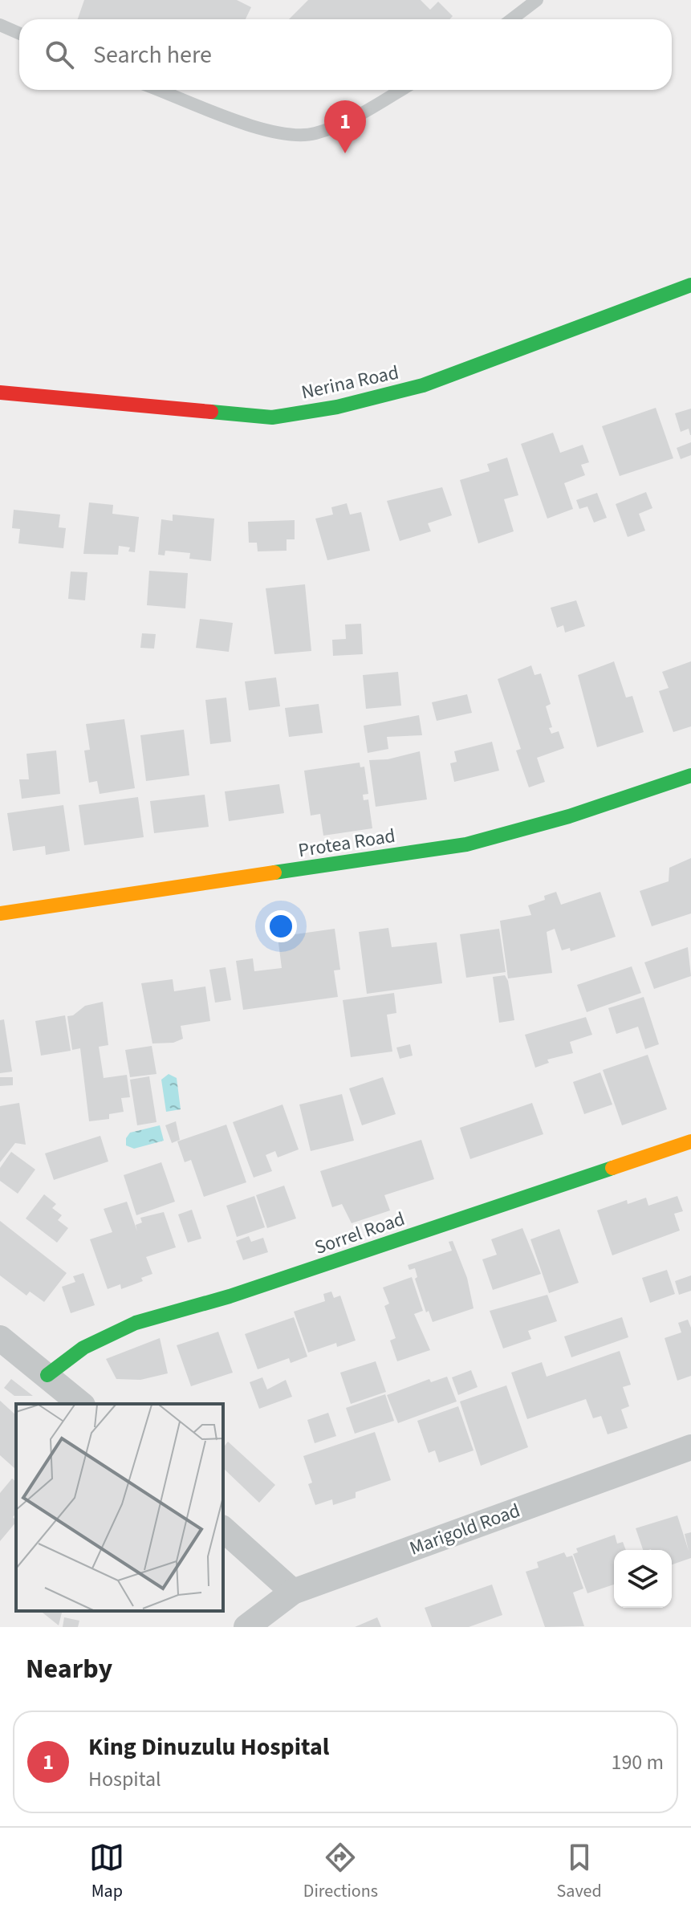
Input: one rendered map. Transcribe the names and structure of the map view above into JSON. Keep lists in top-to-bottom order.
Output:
{
  "streets": {
    "street": [
      "Nerina Road",
      "Protea Road",
      "Sorrel Road",
      "Marigold Road"
    ]
  },
  "page": {
    "search": "Search here",
    "pins": "1",
    "heading": "Nearby",
    "list": [
      {
        "mark": "1",
        "name": "King Dinuzulu Hospital",
        "note": "Hospital",
        "value": "190 m"
      }
    ],
    "nav": ["Map", "Directions", "Saved"]
  }
}
